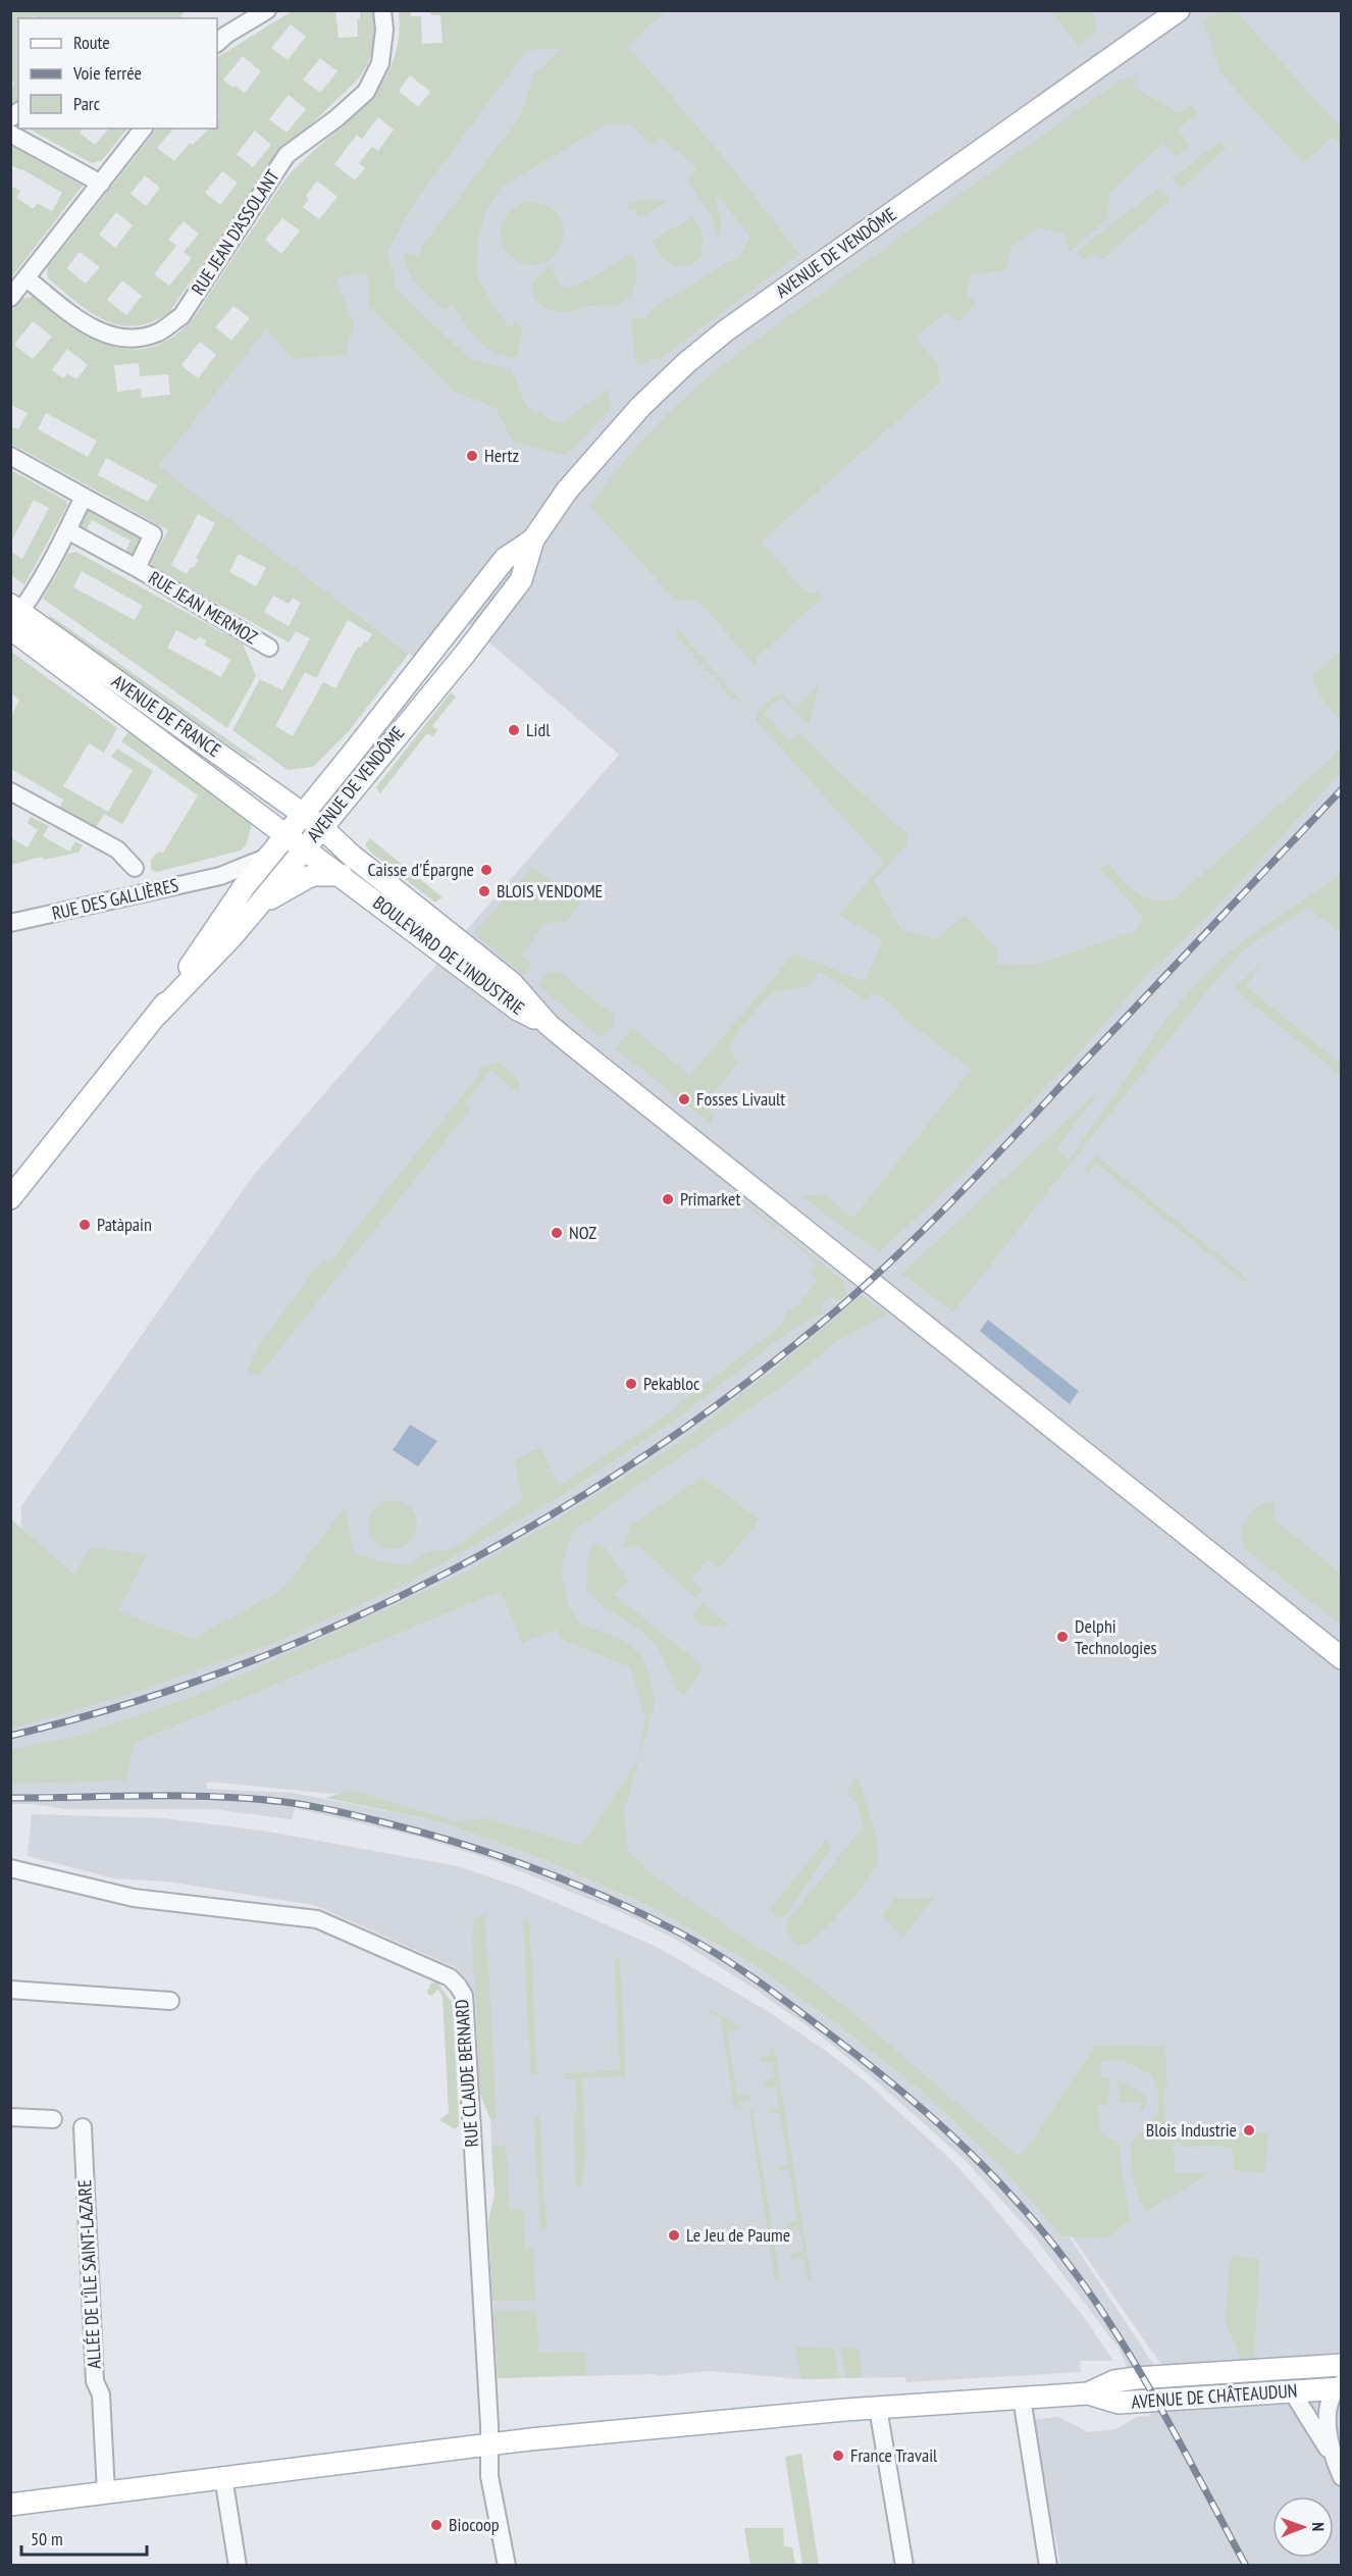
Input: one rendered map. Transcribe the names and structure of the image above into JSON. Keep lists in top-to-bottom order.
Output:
{
  "streets": {
    "main road": [
      "AVENUE DE VENDÔME",
      "AVENUE DE FRANCE",
      "BOULEVARD DE L'INDUSTRIE",
      "AVENUE DE CHÂTEAUDUN"
    ],
    "street": [
      "RUE JEAN D'ASSOLANT",
      "RUE JEAN MERMOZ",
      "RUE DES GALLIÈRES",
      "RUE CLAUDE BERNARD",
      "ALLÉE DE L'ÎLE SAINT-LAZARE"
    ]
  },
  "crossings": [
    ["AVENUE DE VENDÔME", "AVENUE DE FRANCE"],
    ["AVENUE DE VENDÔME", "RUE DES GALLIÈRES"],
    ["AVENUE DE VENDÔME", "BOULEVARD DE L'INDUSTRIE"],
    ["AVENUE DE FRANCE", "BOULEVARD DE L'INDUSTRIE"]
  ],
  "places": [
    "Hertz",
    "Lidl",
    "Caisse d'Épargne",
    "BLOIS VENDOME",
    "Fosses Livault",
    "Primarket",
    "Patàpain",
    "NOZ",
    "Pekabloc",
    "Delphi Technologies",
    "Blois Industrie",
    "Le Jeu de Paume",
    "France Travail",
    "Biocoop"
  ],
  "legend": ["Route", "Voie ferrée", "Parc"],
  "scale_bar": "50 m",
  "north": "right"
}
